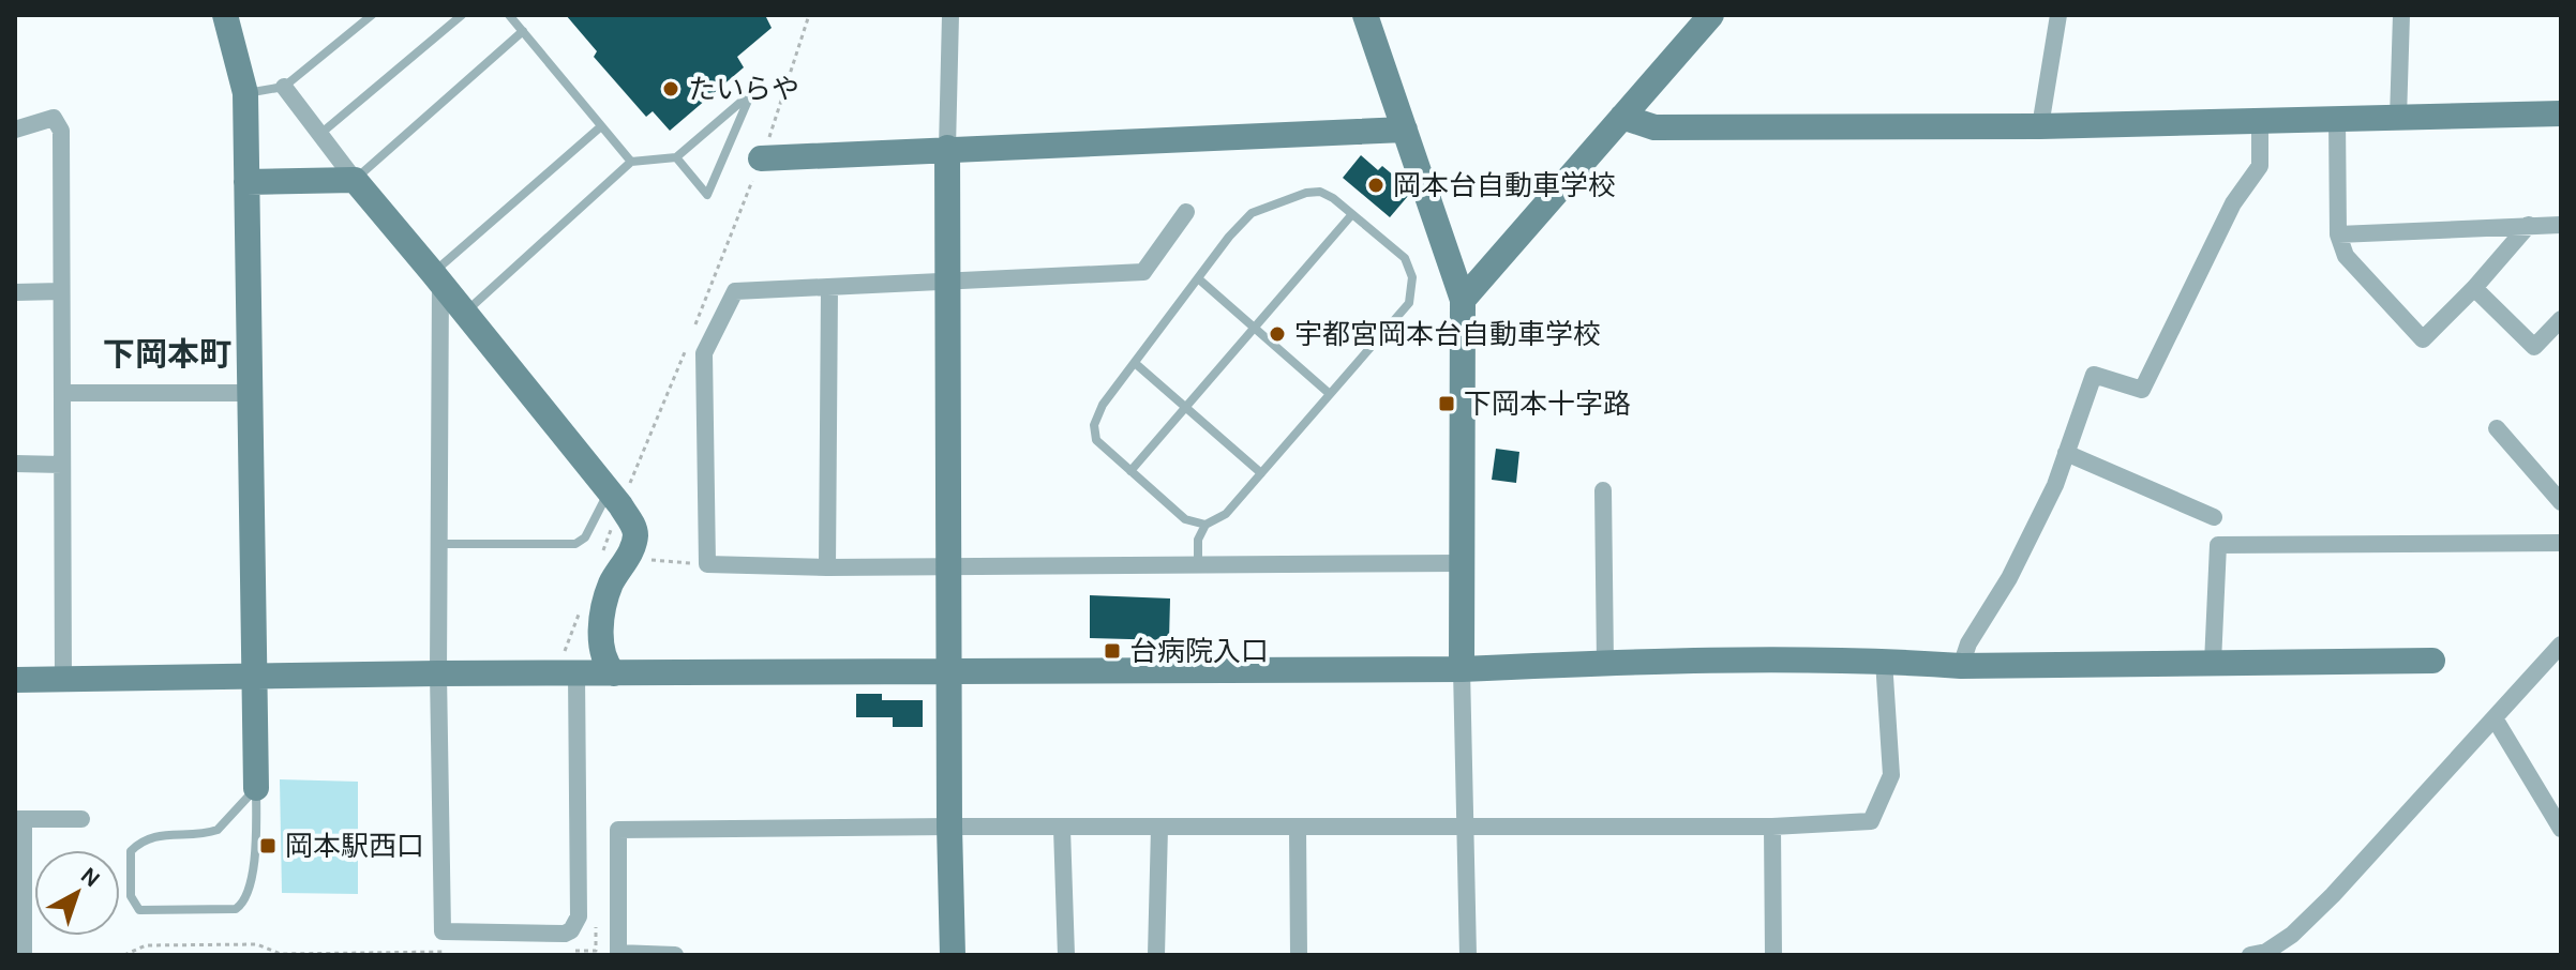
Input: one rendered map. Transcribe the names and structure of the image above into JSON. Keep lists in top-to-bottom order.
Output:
{
  "districts": ["下岡本町"],
  "places": {
    "other": ["たいらや", "岡本台自動車学校", "宇都宮岡本台自動車学校"],
    "transit": ["下岡本十字路", "台病院入口", "岡本駅西口"]
  },
  "north": "top right"
}
